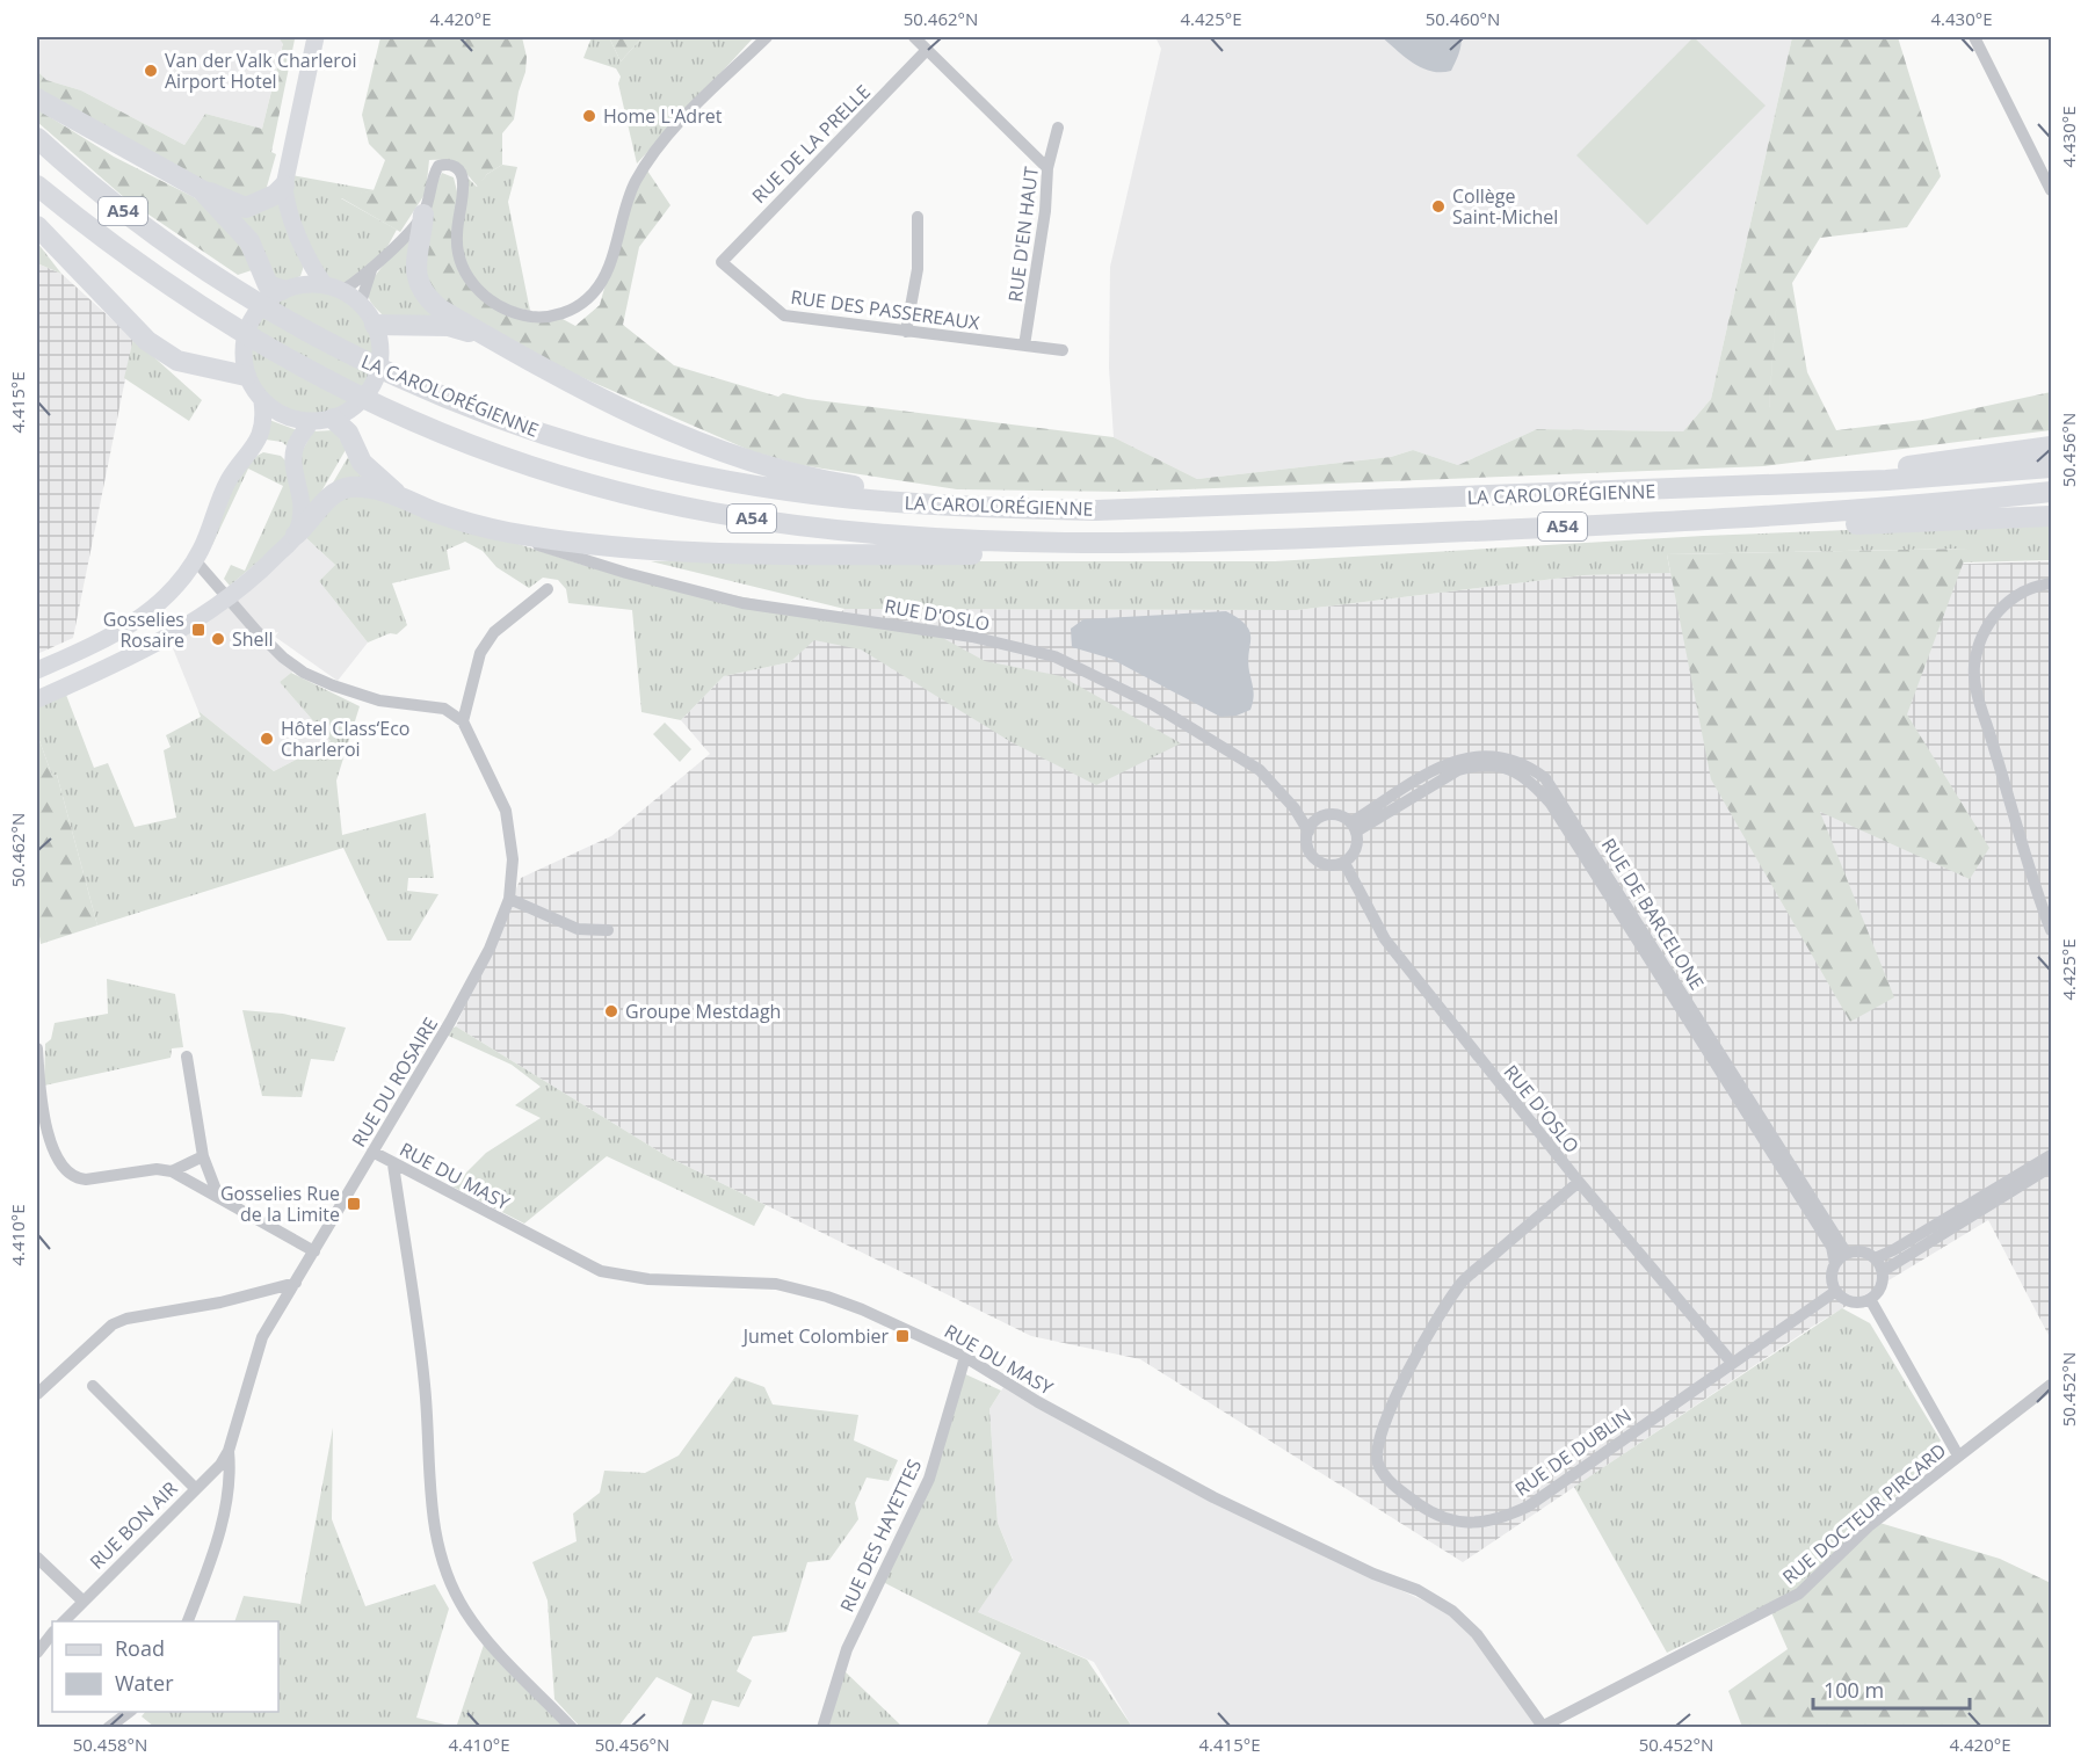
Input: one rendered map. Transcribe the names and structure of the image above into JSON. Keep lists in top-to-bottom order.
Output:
{
  "streets": {
    "highway": ["A54", "LA CAROLORÉGIENNE"],
    "street": [
      "RUE DE LA PRELLE",
      "RUE D'EN HAUT",
      "RUE DES PASSEREAUX",
      "RUE D'OSLO",
      "RUE DE BARCELONE",
      "RUE DU ROSAIRE",
      "RUE DU MASY",
      "RUE DE DUBLIN",
      "RUE DOCTEUR PIRCARD",
      "RUE BON AIR",
      "RUE DES HAYETTES"
    ]
  },
  "crossings": [
    ["RUE DE LA PRELLE", "RUE DES PASSEREAUX"],
    ["RUE D'EN HAUT", "RUE DES PASSEREAUX"],
    ["RUE D'OSLO", "RUE DE BARCELONE"],
    ["RUE D'OSLO", "RUE DE DUBLIN"],
    ["RUE DE BARCELONE", "RUE DE DUBLIN"],
    ["RUE DU ROSAIRE", "RUE DU MASY"],
    ["RUE DU ROSAIRE", "RUE BON AIR"],
    ["RUE DU MASY", "RUE DOCTEUR PIRCARD"],
    ["RUE DU MASY", "RUE DES HAYETTES"]
  ],
  "places": {
    "other": [
      "Van der Valk Charleroi Airport Hotel",
      "Home L'Adret",
      "Collège Saint-Michel",
      "Shell",
      "Hôtel Class‘Eco Charleroi",
      "Groupe Mestdagh"
    ],
    "transit": ["Gosselies Rosaire", "Gosselies Rue de la Limite", "Jumet Colombier"]
  },
  "legend": ["Road", "Water"],
  "scale_bar": "100 m",
  "coordinates": [
    "4.420°E",
    "50.462°N",
    "4.425°E",
    "50.460°N",
    "4.430°E",
    "4.415°E",
    "50.456°N",
    "4.410°E",
    "50.452°N",
    "50.458°N"
  ]
}
